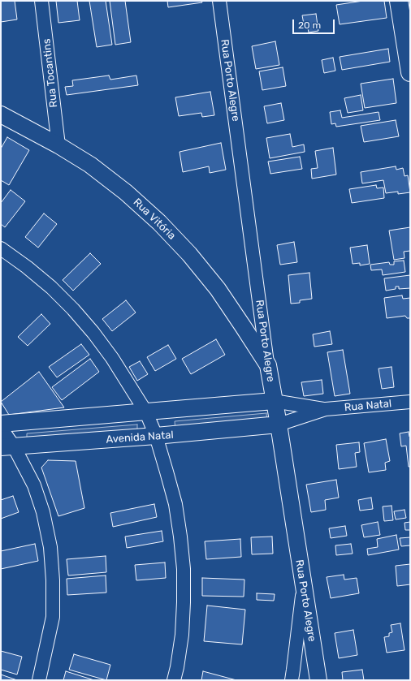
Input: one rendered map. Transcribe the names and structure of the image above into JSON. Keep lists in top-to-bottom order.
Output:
{
  "streets": {
    "street": [
      "Rua Tocantins",
      "Rua Porto Alegre",
      "Rua Vitória",
      "Rua Natal",
      "Avenida Natal"
    ]
  },
  "crossings": [
    ["Rua Tocantins", "Rua Vitória"],
    ["Rua Porto Alegre", "Rua Vitória"],
    ["Rua Porto Alegre", "Rua Natal"],
    ["Rua Porto Alegre", "Avenida Natal"],
    ["Rua Natal", "Avenida Natal"]
  ],
  "scale_bar": "20 m"
}
